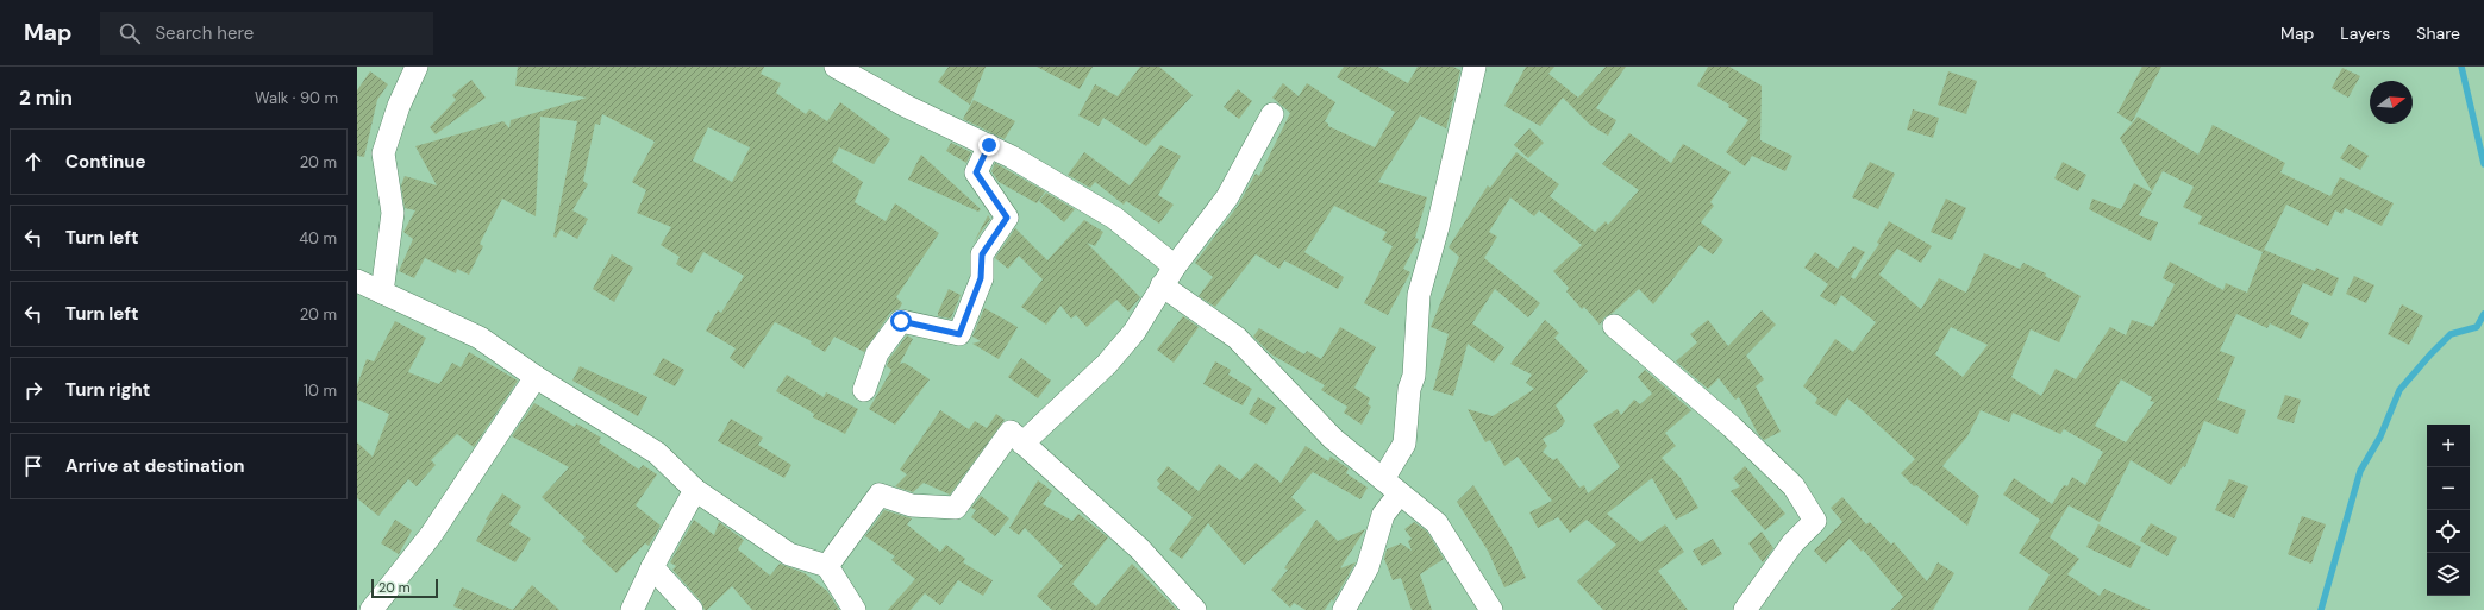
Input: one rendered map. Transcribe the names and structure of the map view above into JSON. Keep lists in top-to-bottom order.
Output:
{
  "scale_bar": "20 m",
  "north": "right",
  "page": {
    "header": "Map",
    "search": "Search here",
    "nav": ["Map", "Layers", "Share"],
    "heading": ["2 min", "Walk · 90 m"],
    "list": [
      ["Continue", "20 m"],
      ["Turn left", "40 m"],
      ["Turn left", "20 m"],
      ["Turn right", "10 m"],
      "Arrive at destination"
    ],
    "map_buttons": ["+", "−"],
    "scale": "20 m"
  }
}
